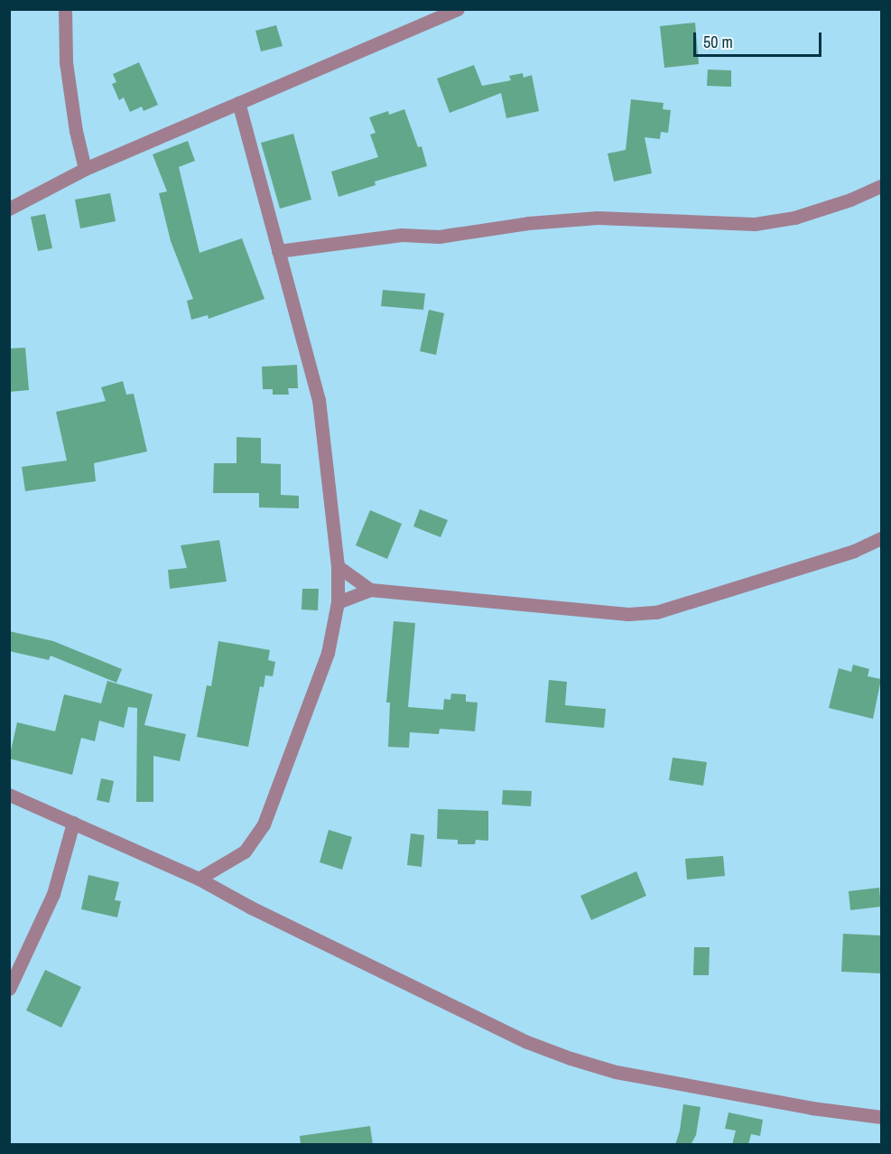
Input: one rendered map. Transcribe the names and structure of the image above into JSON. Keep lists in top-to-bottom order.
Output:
{
  "scale_bar": "50 m"
}
